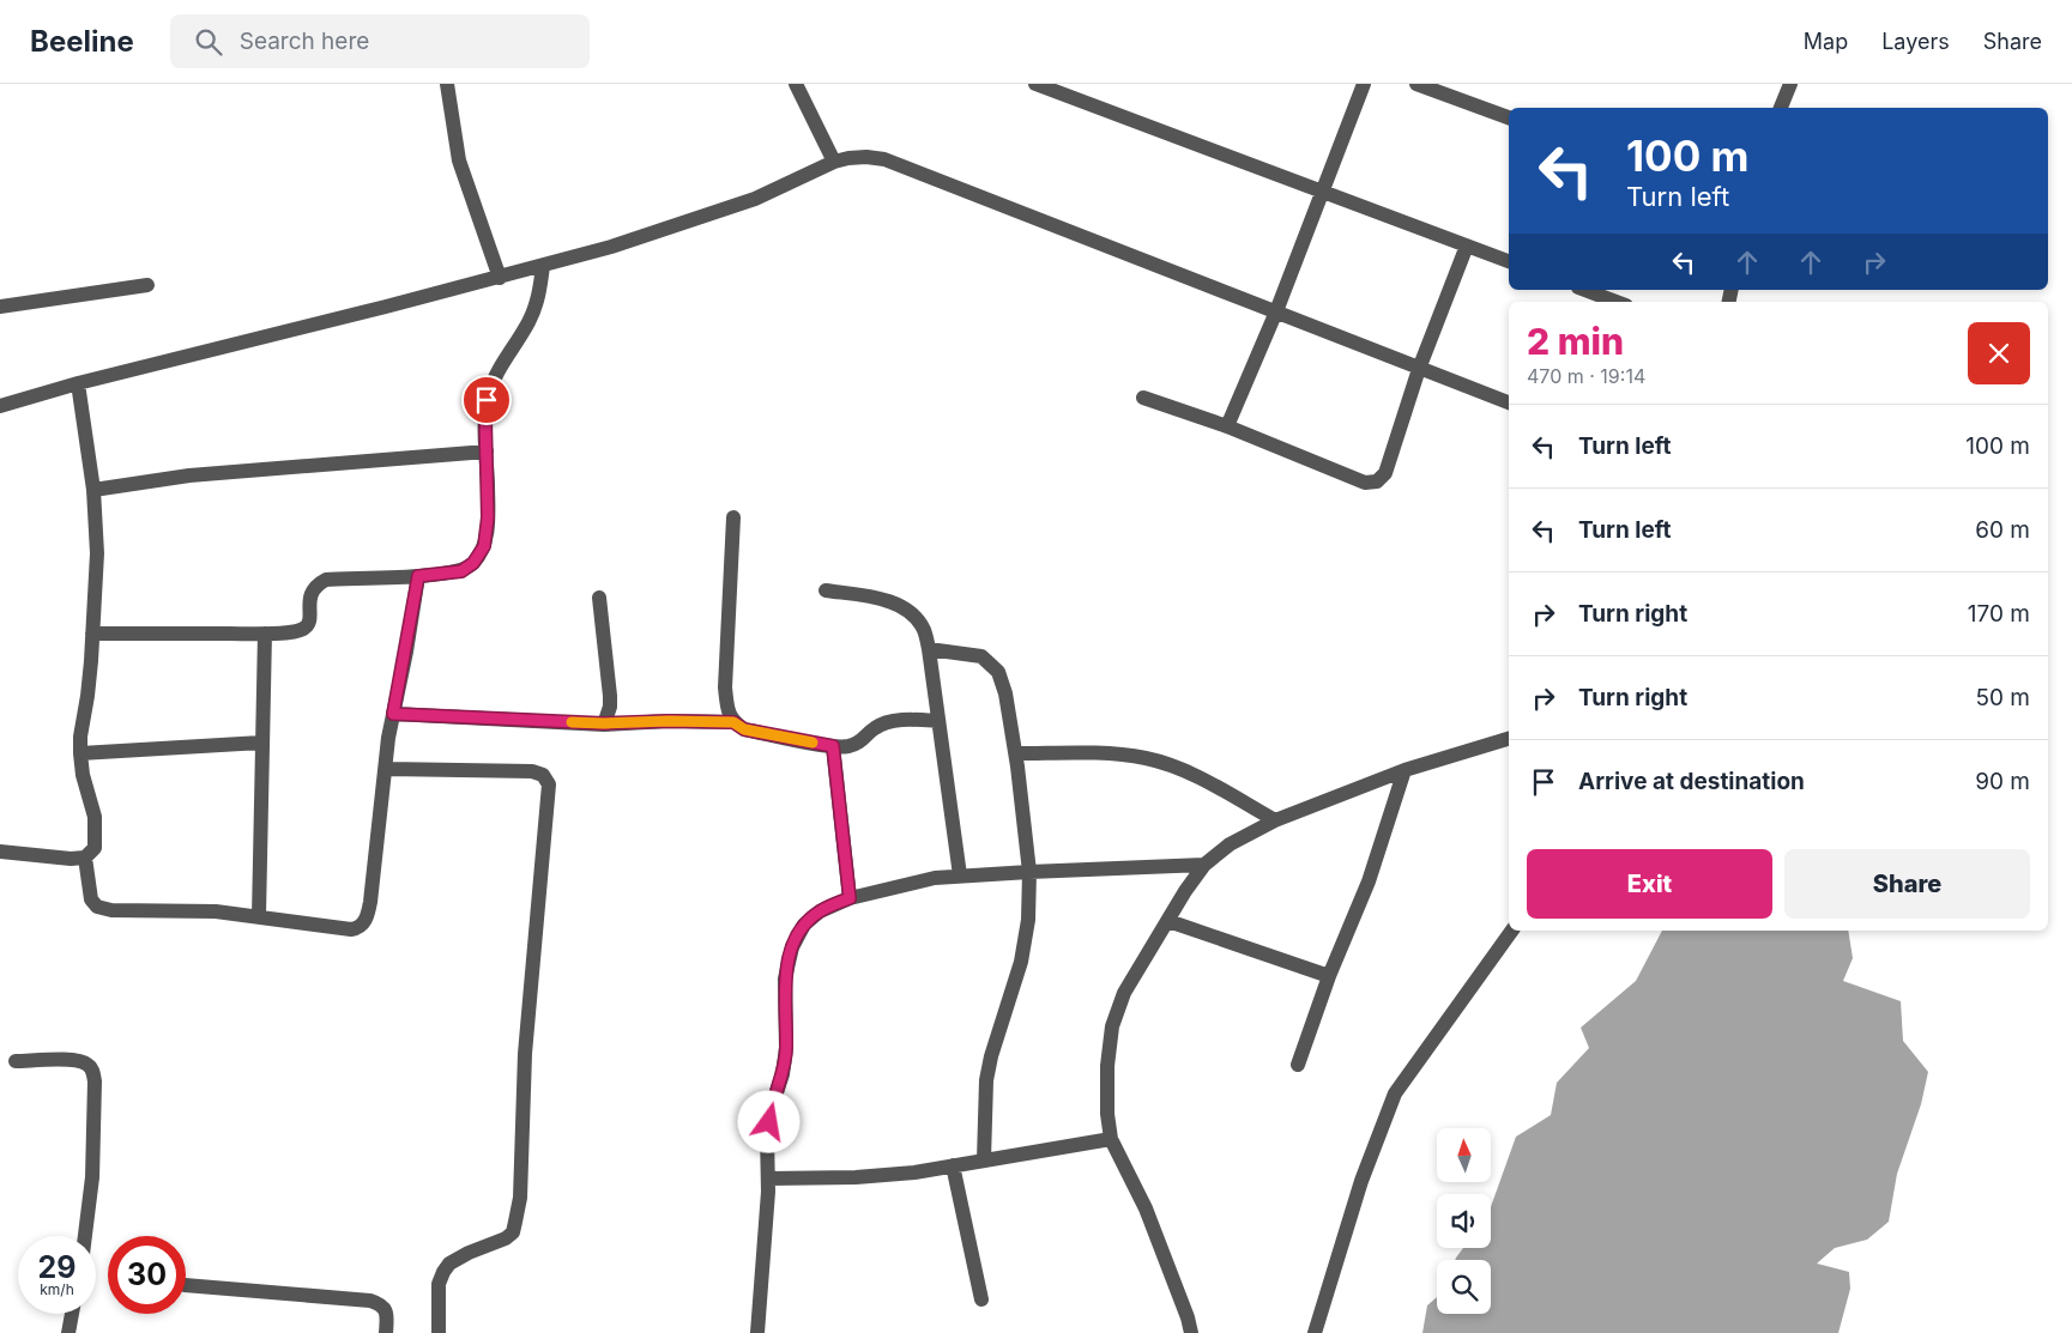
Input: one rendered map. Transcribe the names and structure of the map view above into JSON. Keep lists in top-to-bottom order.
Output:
{
  "north": "top",
  "page": {
    "header": "Beeline",
    "search": "Search here",
    "nav": ["Map", "Layers", "Share"],
    "turn": ["100 m", "Turn left"],
    "heading": ["2 min", "470 m · 19:14"],
    "list": [
      {
        "name": "Turn left",
        "value": "100 m"
      },
      {
        "name": "Turn left",
        "value": "60 m"
      },
      {
        "name": "Turn right",
        "value": "170 m"
      },
      {
        "name": "Turn right",
        "value": "50 m"
      },
      {
        "name": "Arrive at destination",
        "value": "90 m"
      }
    ],
    "buttons": ["Exit", "Share"],
    "speed": "29 km/h",
    "limit": "30"
  }
}
